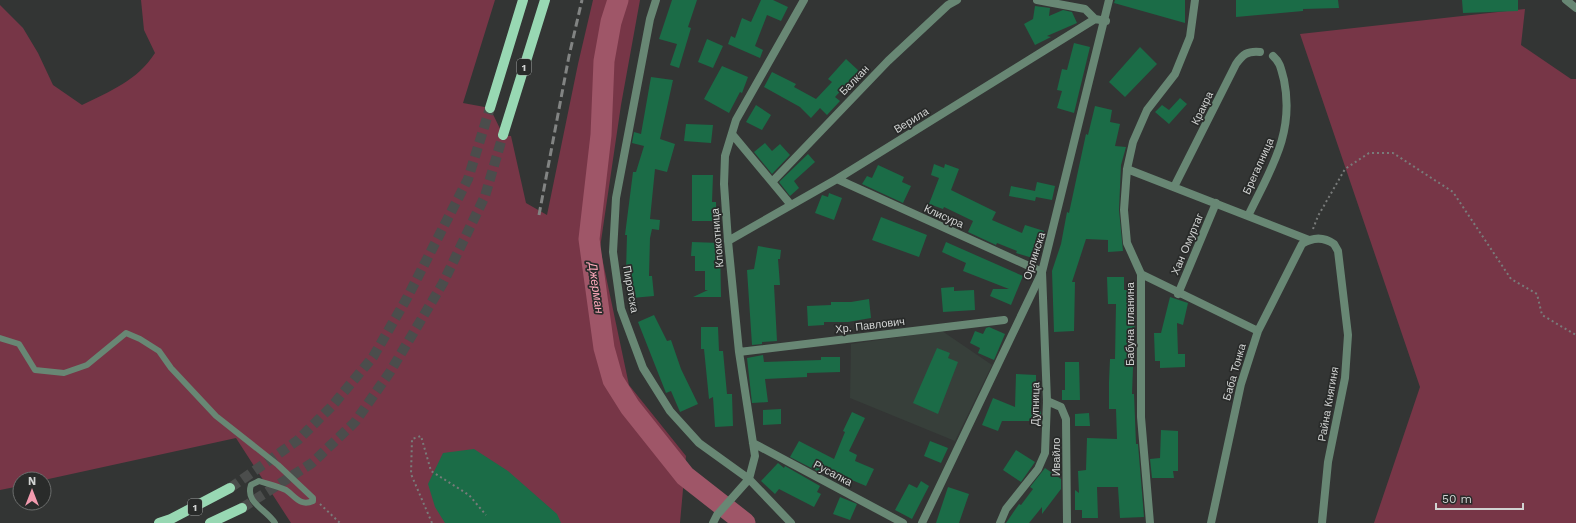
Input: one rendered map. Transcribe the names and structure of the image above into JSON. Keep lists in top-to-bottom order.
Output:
{
  "streets": {
    "main road": ["1"],
    "street": [
      "Балкан",
      "Кракра",
      "Верила",
      "Брегалница",
      "Клисура",
      "Клокотница",
      "Хан Омуртаг",
      "Орлинска",
      "Пиротска",
      "Бабуна планина",
      "Хр. Павлович",
      "Баба Тонка",
      "Дупница",
      "Райна Княгиня",
      "Ивайло",
      "Русалка"
    ]
  },
  "crossings": [
    ["Кракра", "Райна Княгиня"],
    ["Верила", "Клисура"],
    ["Верила", "Клокотница"],
    ["Брегалница", "Райна Княгиня"],
    ["Клисура", "Орлинска"],
    ["Клисура", "Дупница"],
    ["Клокотница", "Пиротска"],
    ["Клокотница", "Хр. Павлович"],
    ["Клокотница", "Русалка"],
    ["Хан Омуртаг", "Райна Княгиня"],
    ["Орлинска", "Дупница"],
    ["Бабуна планина", "Райна Княгиня"],
    ["Баба Тонка", "Райна Княгиня"],
    ["Дупница", "Ивайло"]
  ],
  "water": ["Джерман"],
  "scale_bar": "50 m",
  "north": "top"
}
